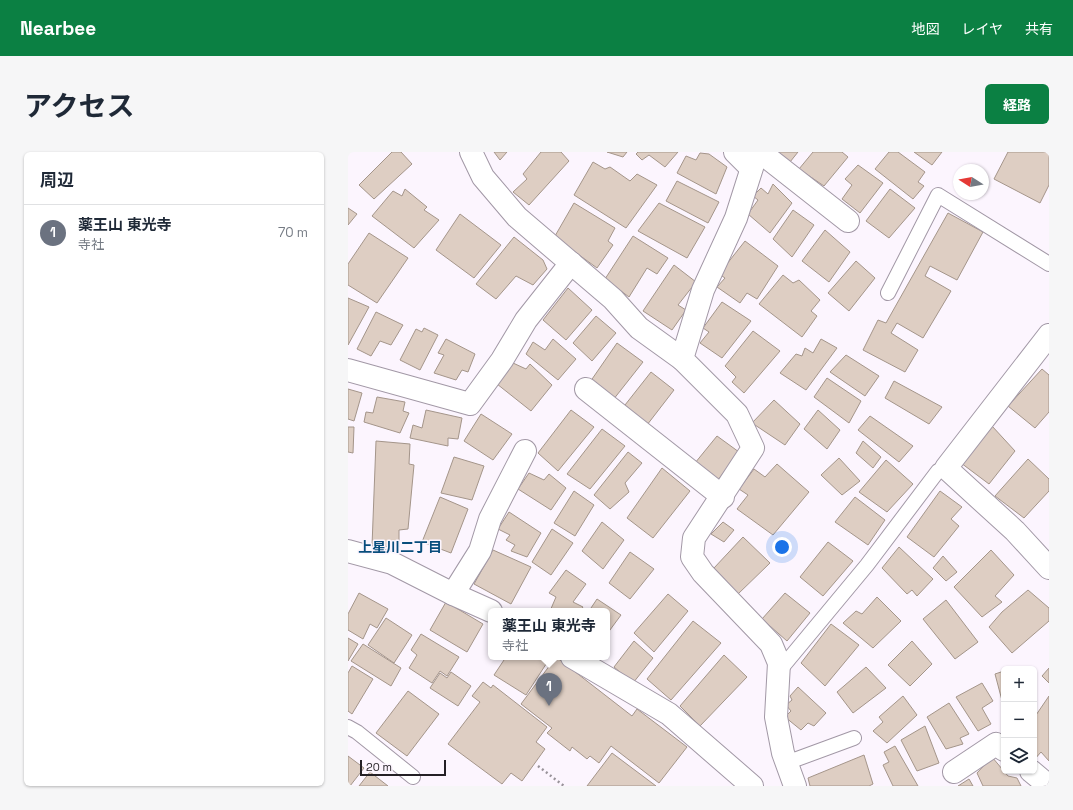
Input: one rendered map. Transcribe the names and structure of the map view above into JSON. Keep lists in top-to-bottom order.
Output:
{
  "districts": ["上星川二丁目"],
  "scale_bar": "20 m",
  "north": "left",
  "page": {
    "header": "Nearbee",
    "nav": ["地図", "レイヤ", "共有"],
    "title": "アクセス",
    "buttons": "経路",
    "heading": "周辺",
    "list": [
      {
        "mark": "1",
        "name": "薬王山 東光寺",
        "note": "寺社",
        "value": "70 m"
      }
    ],
    "popup": ["薬王山 東光寺", "寺社"],
    "map_buttons": ["+", "−"],
    "pins": "1",
    "scale": "20 m"
  }
}
